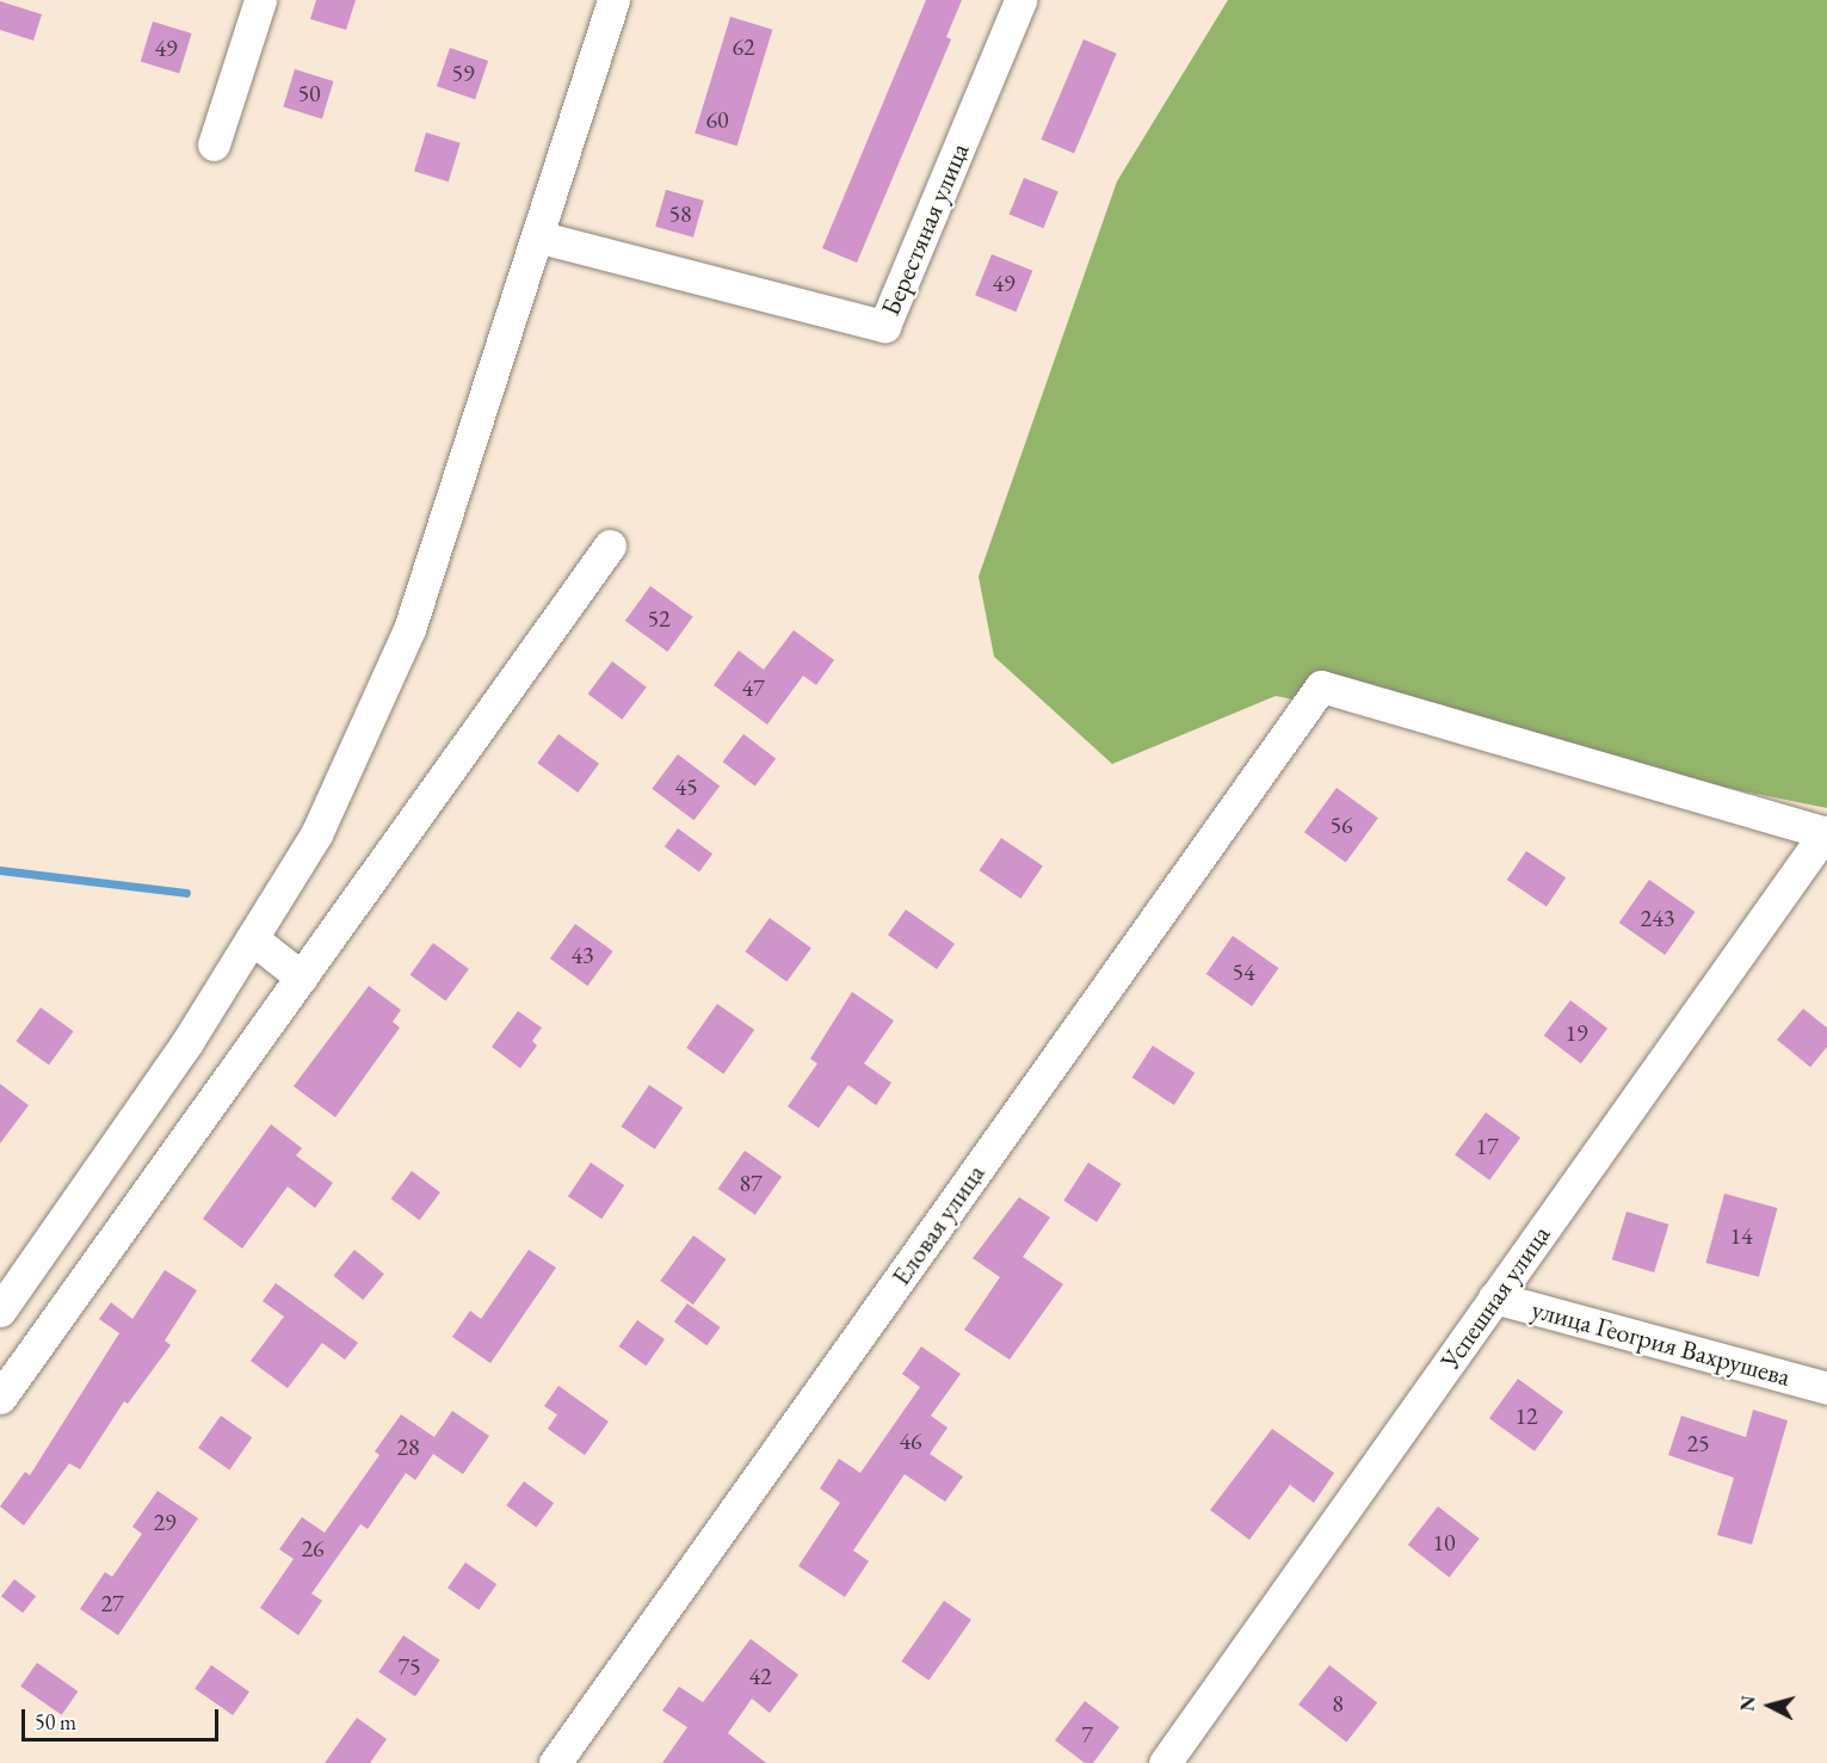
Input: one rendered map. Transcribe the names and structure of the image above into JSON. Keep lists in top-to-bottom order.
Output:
{
  "streets": {
    "street": [
      "Берестяная улица",
      "Еловая улица",
      "Успешная улица",
      "улица Геогрия Вахрушева"
    ]
  },
  "crossings": [
    ["Еловая улица", "Успешная улица"],
    ["Успешная улица", "улица Геогрия Вахрушева"]
  ],
  "house_numbers": [
    "62",
    "49",
    "59",
    "50",
    "60",
    "58",
    "49",
    "52",
    "47",
    "45",
    "56",
    "243",
    "43",
    "54",
    "19",
    "17",
    "87",
    "14",
    "12",
    "46",
    "25",
    "28",
    "29",
    "10",
    "26",
    "27",
    "75",
    "42",
    "8",
    "7"
  ],
  "scale_bar": "50 m",
  "north": "left"
}
